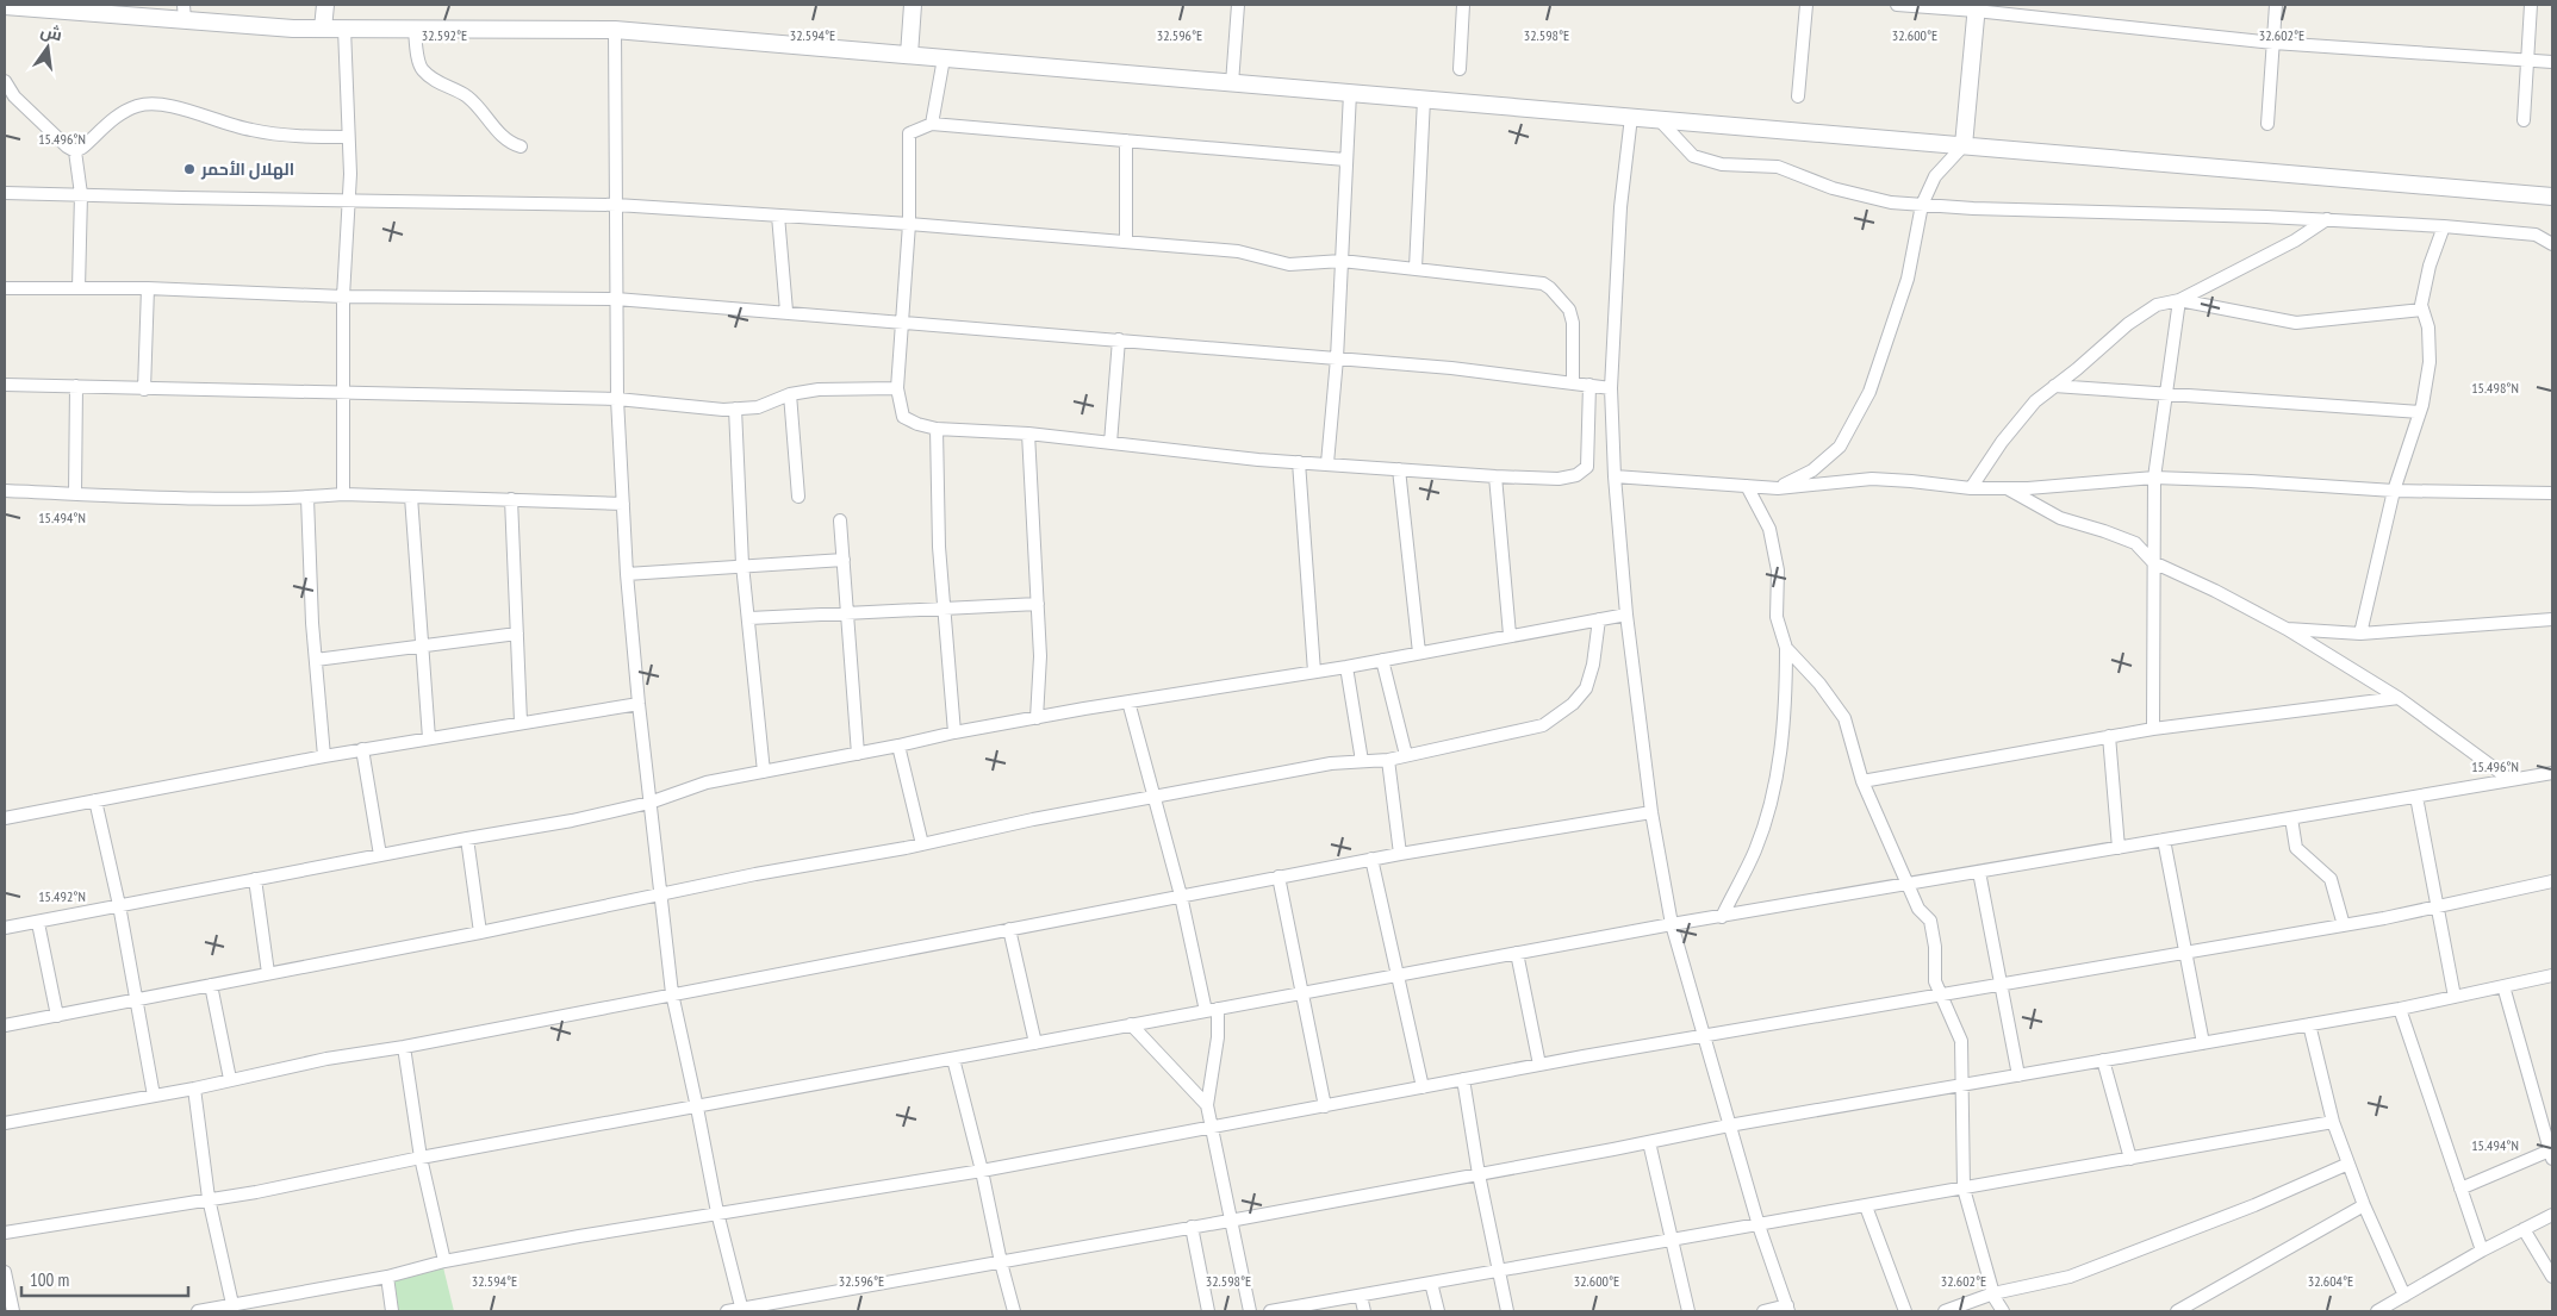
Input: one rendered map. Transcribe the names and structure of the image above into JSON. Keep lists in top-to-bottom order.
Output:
{
  "places": ["الهلال الأحمر"],
  "scale_bar": "100 m",
  "north": "top",
  "coordinates": [
    "32.592°E",
    "32.594°E",
    "32.596°E",
    "32.598°E",
    "32.600°E",
    "32.602°E",
    "15.496°N",
    "15.498°N",
    "15.494°N",
    "15.492°N",
    "32.604°E"
  ]
}
